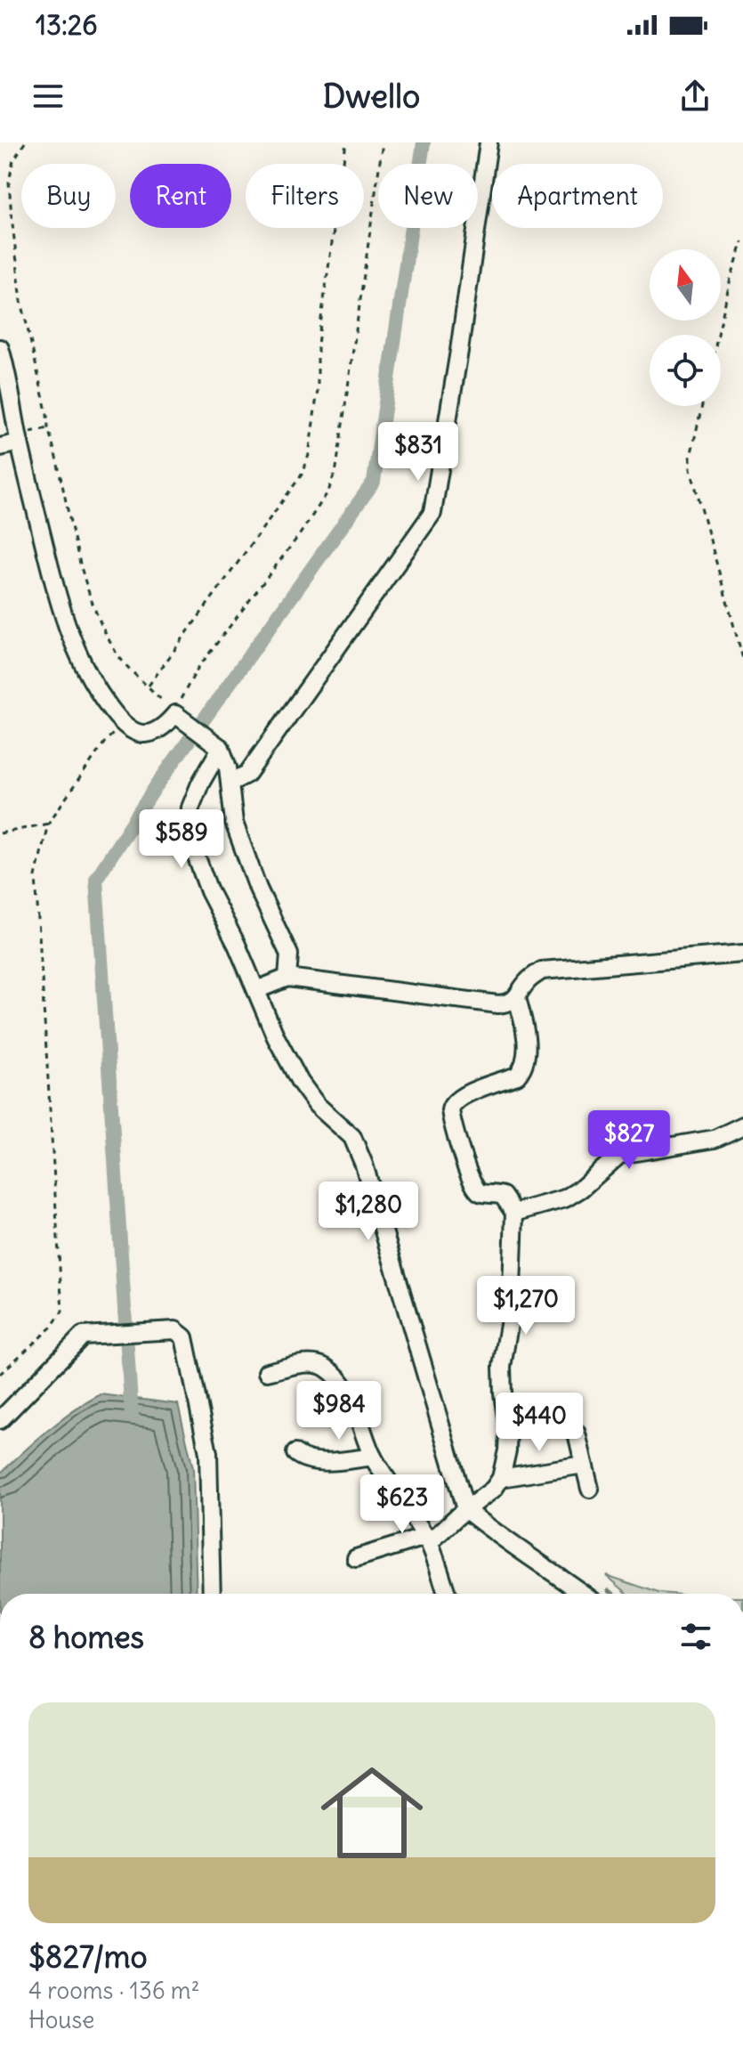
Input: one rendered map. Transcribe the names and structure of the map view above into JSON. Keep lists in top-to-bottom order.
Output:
{
  "north": "top",
  "page": {
    "status": "13:26",
    "header": "Dwello",
    "chip": [
      "Buy",
      "Rent",
      "Filters",
      "New",
      "Apartment"
    ],
    "price": [
      "$831",
      "$589",
      "$827",
      "$1,280",
      "$1,270",
      "$984",
      "$440",
      "$623"
    ],
    "heading": "8 homes",
    "list": [
      {
        "name": "$827/mo",
        "note": "4 rooms · 136 m² · House"
      }
    ]
  }
}
